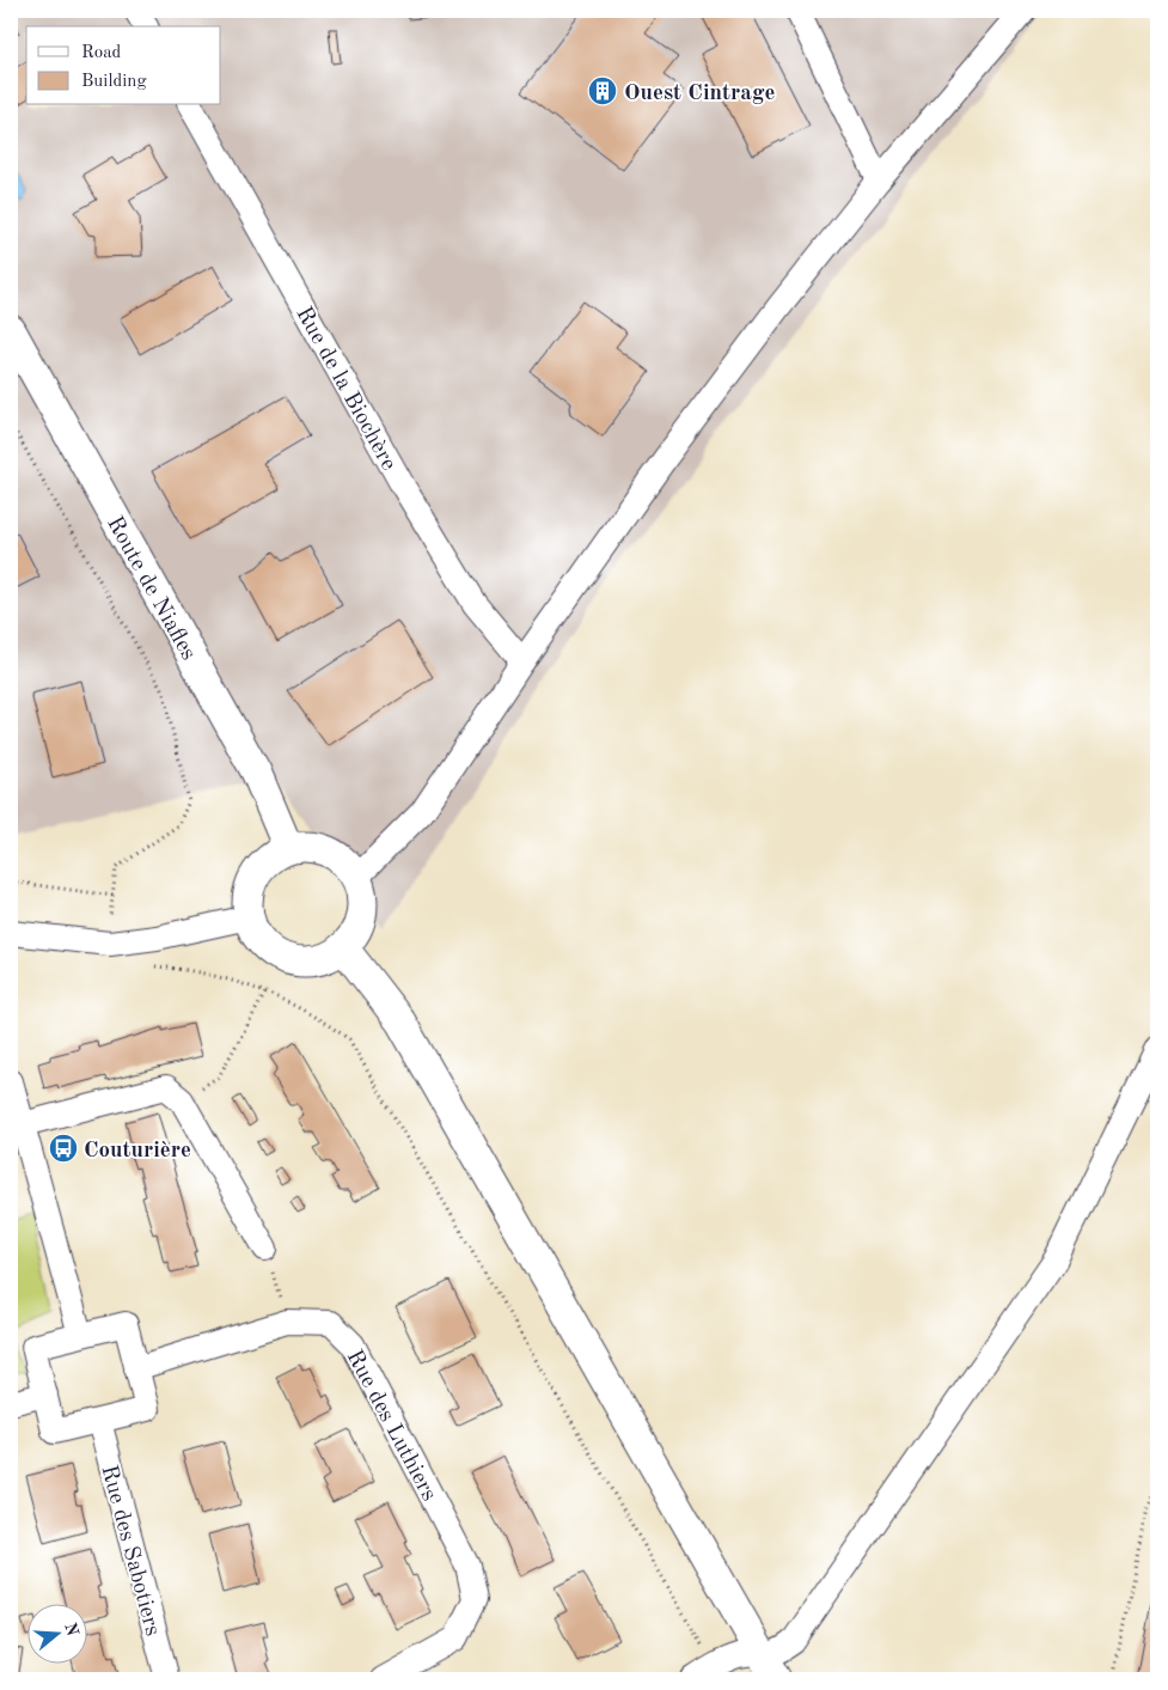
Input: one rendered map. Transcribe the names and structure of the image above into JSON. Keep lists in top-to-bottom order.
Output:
{
  "streets": {
    "street": [
      "Rue de la Biochère",
      "Route de Niafles",
      "Rue des Luthiers",
      "Rue des Sabotiers"
    ]
  },
  "places": {
    "building": ["Ouest Cintrage"],
    "bus stop": ["Couturière"]
  },
  "legend": ["Road", "Building"],
  "north": "right"
}
